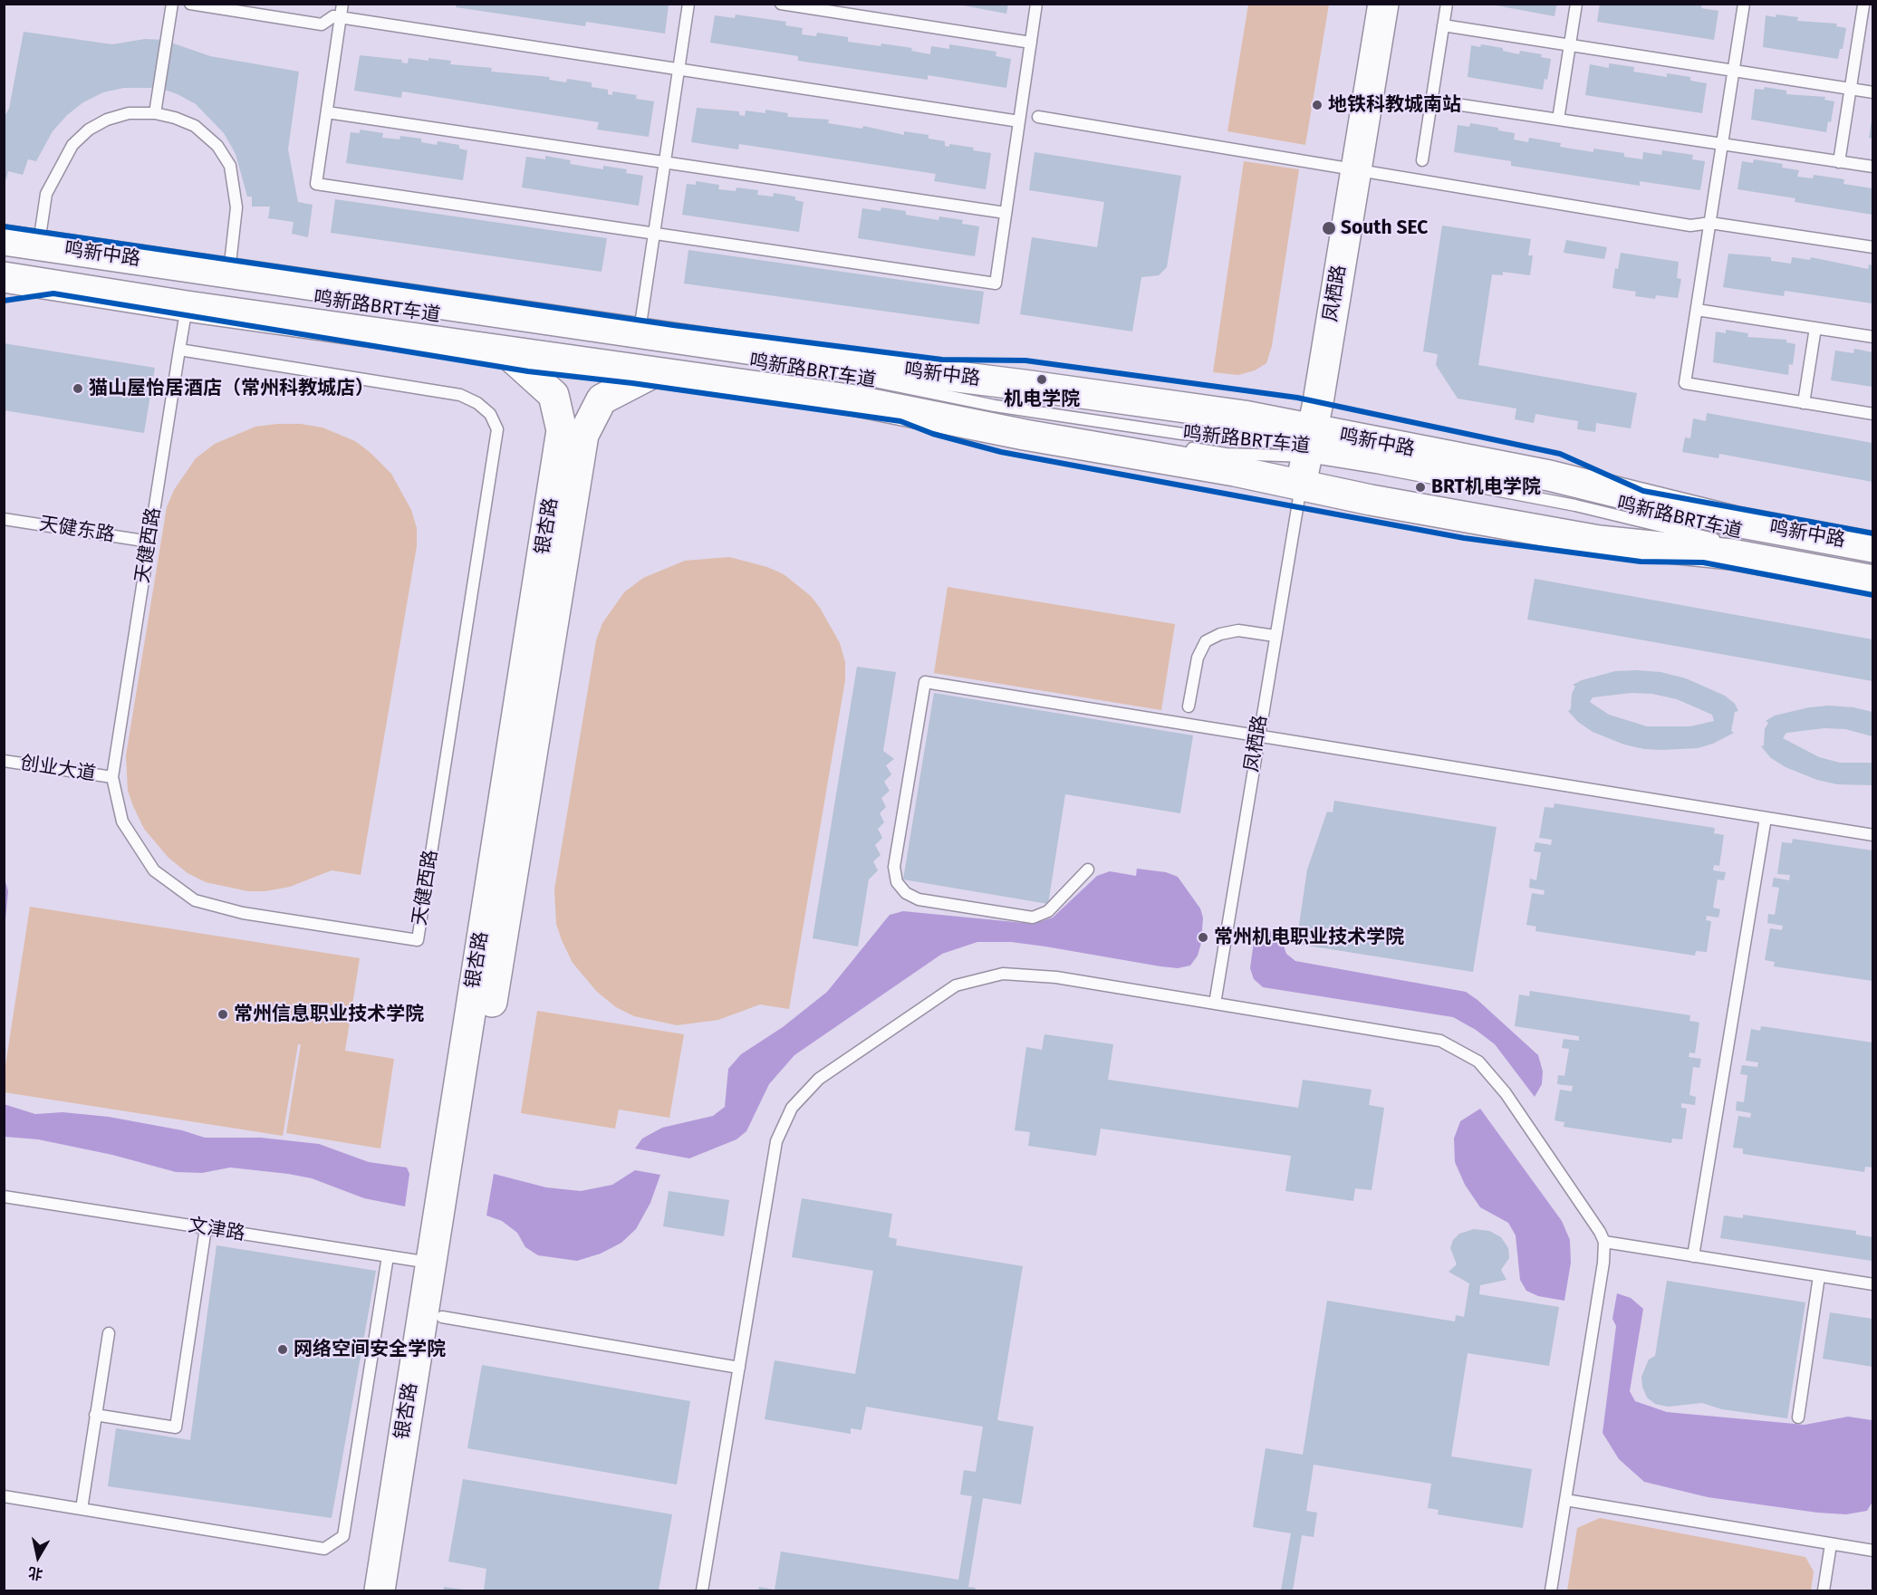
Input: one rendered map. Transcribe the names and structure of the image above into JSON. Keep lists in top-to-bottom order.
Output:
{
  "streets": {
    "main road": ["鸣新中路", "凤栖路", "银杏路"],
    "lane": [
      "鸣新路BRT车道",
      "天健东路",
      "天健西路",
      "创业大道",
      "文津路"
    ]
  },
  "crossings": [
    ["鸣新中路", "凤栖路"],
    ["鸣新中路", "鸣新路BRT车道"],
    ["鸣新中路", "银杏路"],
    ["鸣新中路", "天健西路"],
    ["凤栖路", "鸣新路BRT车道"],
    ["鸣新路BRT车道", "银杏路"],
    ["银杏路", "文津路"],
    ["天健东路", "天健西路"],
    ["天健西路", "创业大道"]
  ],
  "places": [
    "地铁科教城南站",
    "South SEC",
    "机电学院",
    "猫山屋怡居酒店（常州科教城店）",
    "BRT机电学院",
    "常州机电职业技术学院",
    "常州信息职业技术学院",
    "网络空间安全学院"
  ],
  "north": "bottom"
}
